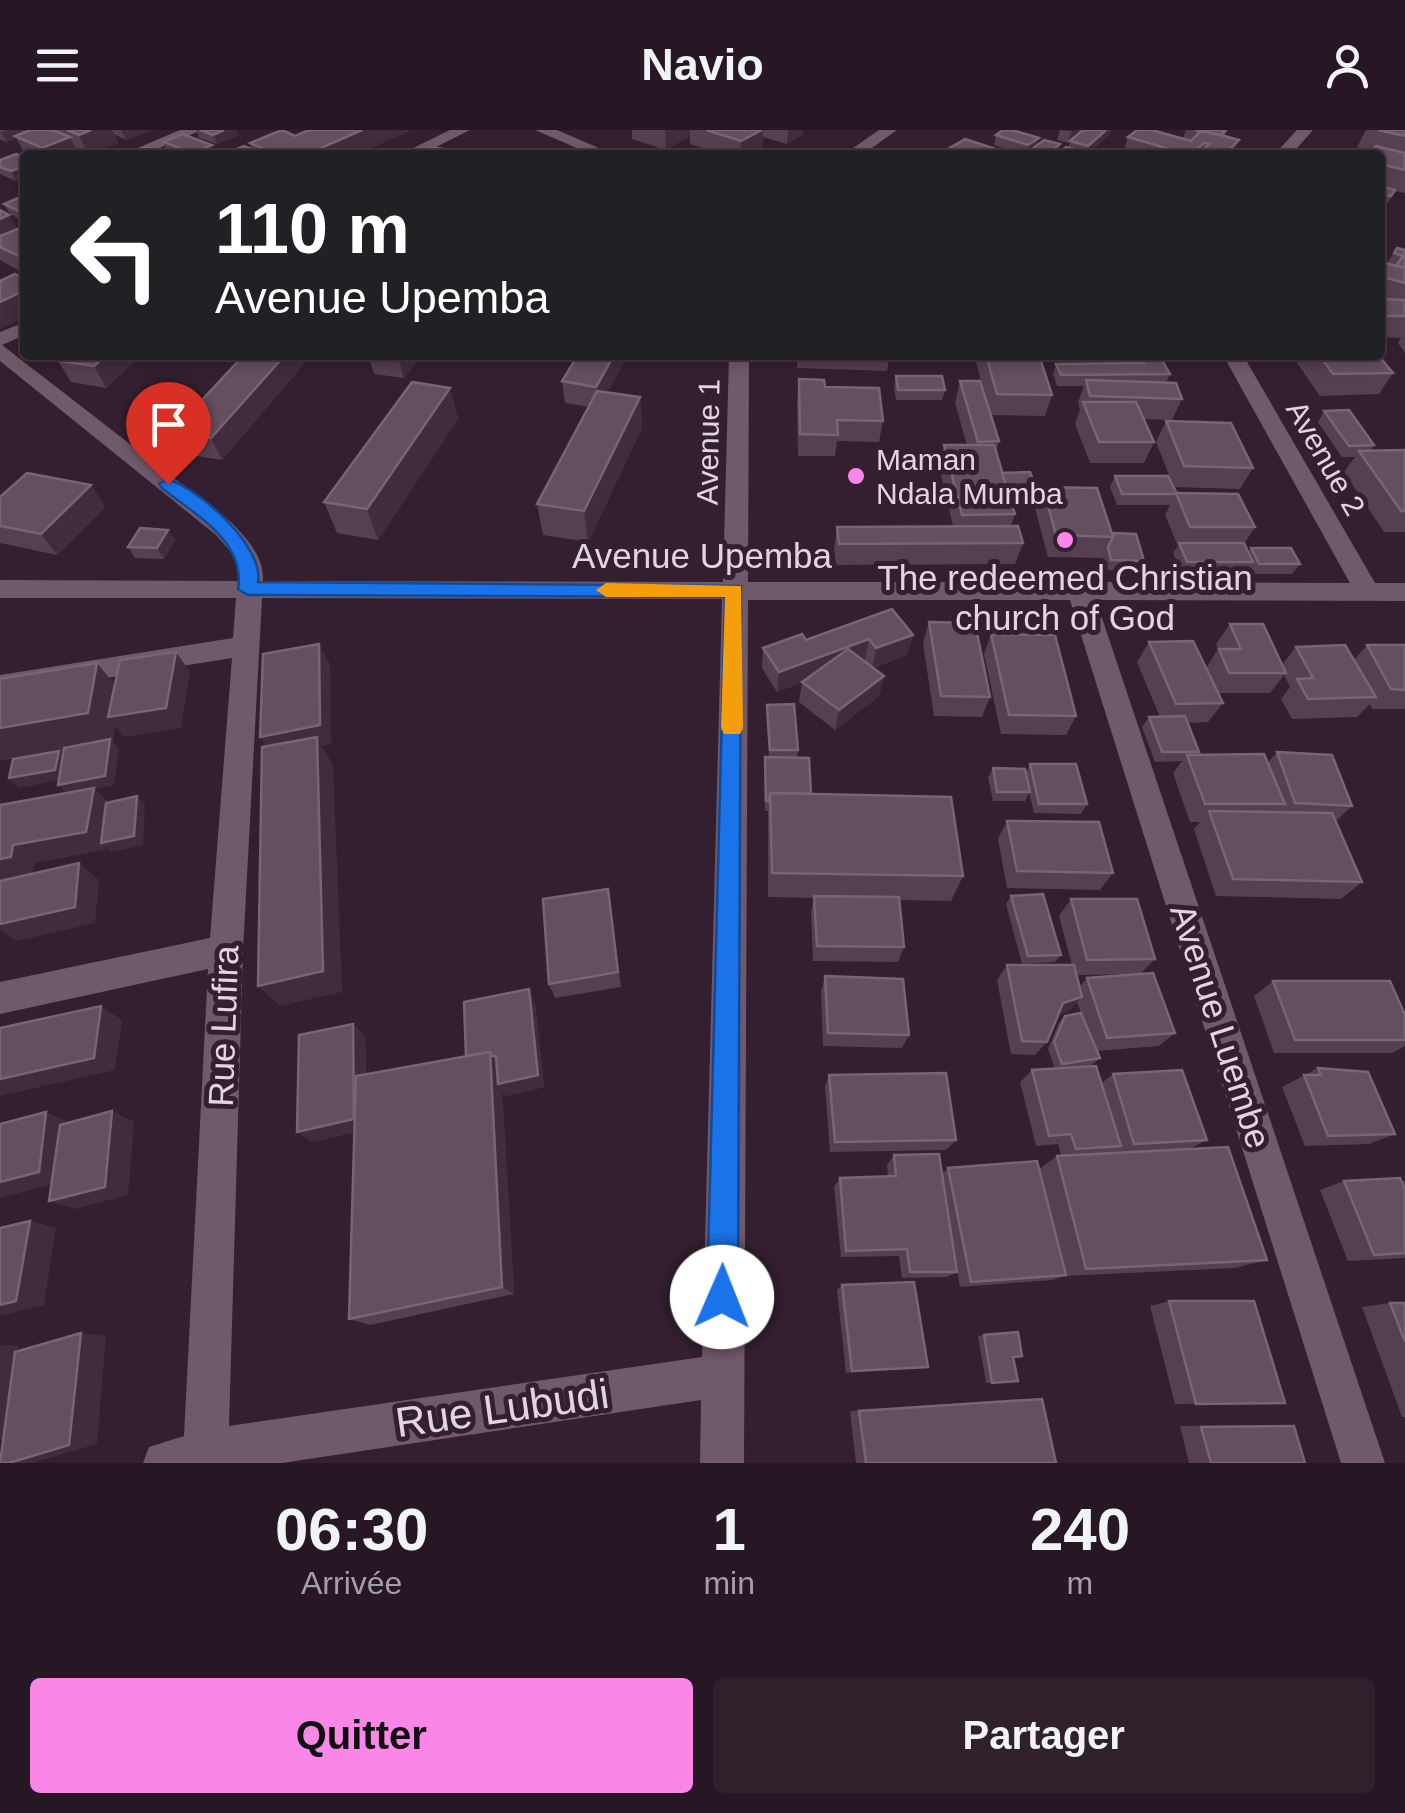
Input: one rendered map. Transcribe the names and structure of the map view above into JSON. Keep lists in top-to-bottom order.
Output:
{
  "streets": {
    "street": [
      "Avenue 1",
      "Avenue 2",
      "Avenue Upemba",
      "Rue Lufira",
      "Avenue Luembe",
      "Rue Lubudi"
    ]
  },
  "crossings": [
    ["Avenue 1", "Avenue Upemba"],
    ["Avenue 1", "Rue Lubudi"],
    ["Avenue 2", "Avenue Upemba"],
    ["Avenue Upemba", "Rue Lufira"],
    ["Avenue Upemba", "Avenue Luembe"],
    ["Rue Lufira", "Rue Lubudi"]
  ],
  "places": ["Maman Ndala Mumba", "The redeemed Christian church of God"],
  "page": {
    "header": "Navio",
    "turn": ["110 m", "Avenue Upemba"],
    "eta": [
      "06:30",
      "Arrivée",
      "1",
      "min",
      "240",
      "m"
    ],
    "buttons": ["Quitter", "Partager"]
  }
}
